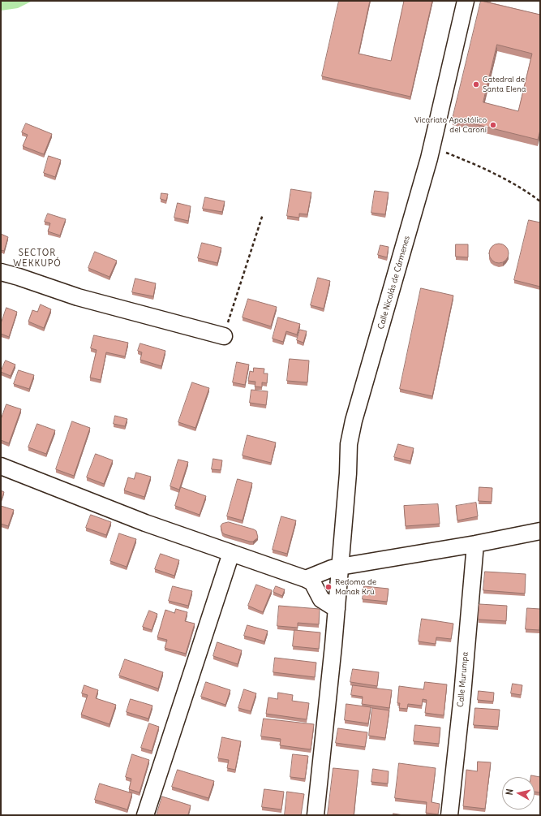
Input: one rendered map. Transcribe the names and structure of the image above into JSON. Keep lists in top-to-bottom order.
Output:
{
  "streets": {
    "street": ["Calle Nicolás de Cármenes", "Calle Murumpa"]
  },
  "districts": ["SECTOR WEKKUPÓ"],
  "places": ["Catedral de Santa Elena", "Vicariato Apostólico del Caroní", "Redoma de Manak Krú"],
  "north": "left"
}
